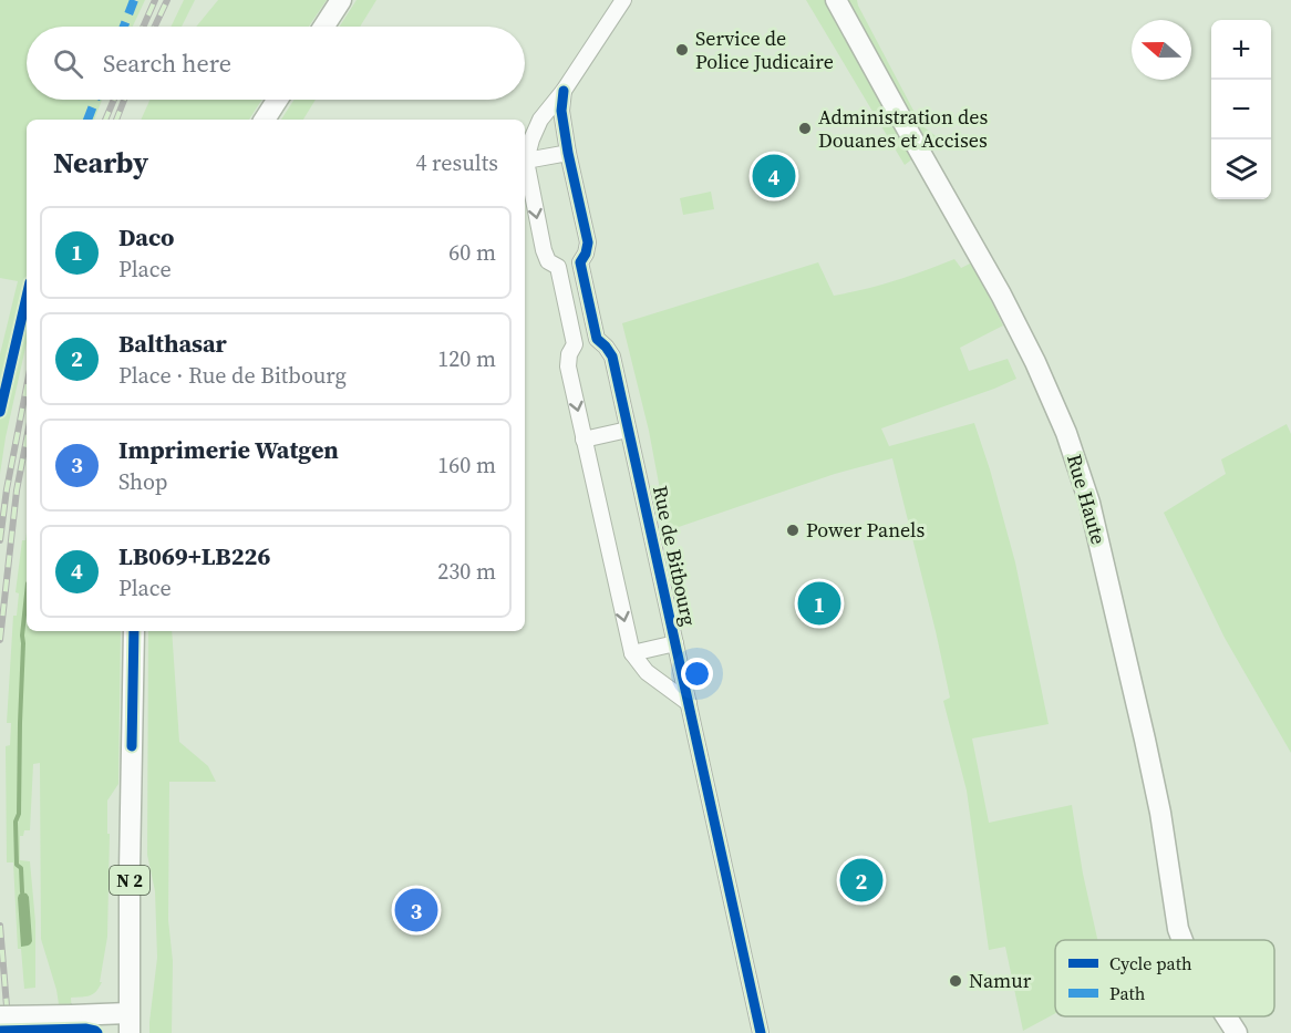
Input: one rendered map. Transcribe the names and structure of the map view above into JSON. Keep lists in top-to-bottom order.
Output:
{
  "streets": {
    "main road": ["Rue Haute", "N 2"],
    "street": ["Rue de Bitbourg"]
  },
  "places": [
    "Service de Police Judicaire",
    "Administration des Douanes et Accises",
    "Power Panels",
    "Namur"
  ],
  "legend": ["Cycle path", "Path"],
  "north": "left",
  "page": {
    "map_buttons": ["+", "−"],
    "search": "Search here",
    "heading": ["Nearby", "4 results"],
    "pins": [
      "4",
      "1",
      "2",
      "3"
    ],
    "list": [
      {
        "mark": "1",
        "name": "Daco",
        "note": "Place",
        "value": "60 m"
      },
      {
        "mark": "2",
        "name": "Balthasar",
        "note": "Place · Rue de Bitbourg",
        "value": "120 m"
      },
      {
        "mark": "3",
        "name": "Imprimerie Watgen",
        "note": "Shop",
        "value": "160 m"
      },
      {
        "mark": "4",
        "name": "LB069+LB226",
        "note": "Place",
        "value": "230 m"
      }
    ]
  }
}
